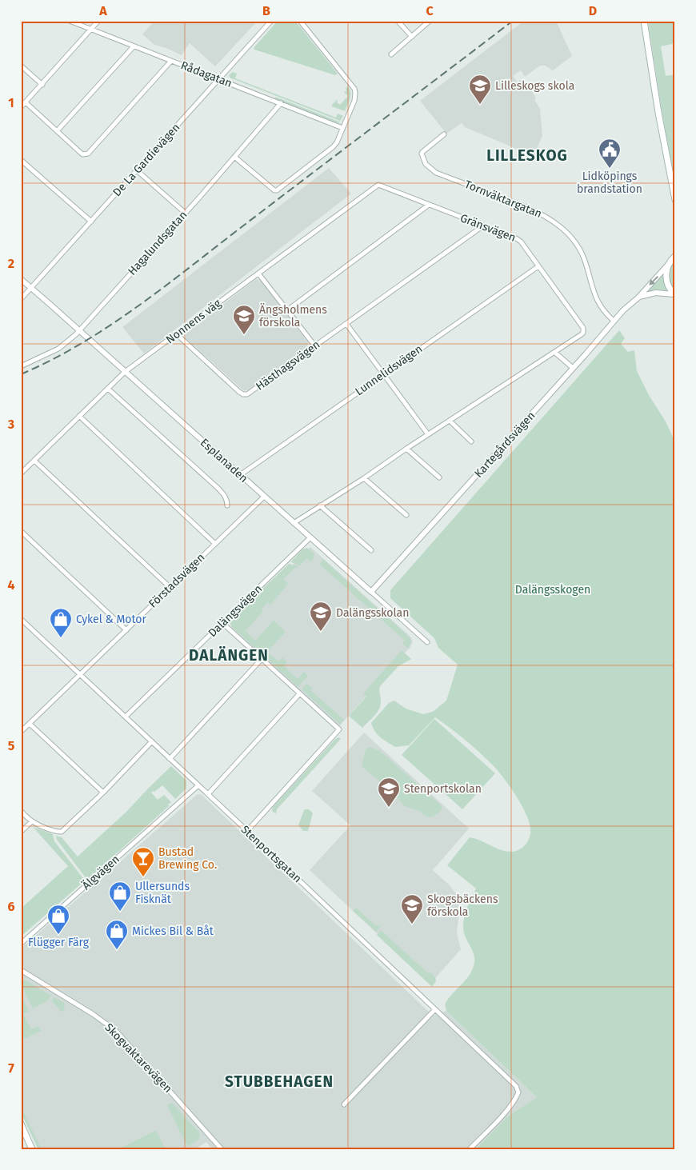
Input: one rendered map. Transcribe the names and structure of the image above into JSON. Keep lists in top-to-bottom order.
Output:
{
  "streets": {
    "street": [
      "Rådagatan",
      "De La Gardievägen",
      "Tornväktargatan",
      "Gränsvägen",
      "Hagalundsgatan",
      "Nonnens väg",
      "Hästhagsvägen",
      "Lunnelidsvägen",
      "Kartegårdsvägen",
      "Esplanaden",
      "Förstadsvägen",
      "Dalängsvägen",
      "Stenportsgatan",
      "Älgvägen",
      "Skogvaktarevägen"
    ]
  },
  "crossings": [
    ["Rådagatan", "De La Gardievägen"],
    ["Rådagatan", "Hagalundsgatan"],
    ["De La Gardievägen", "Esplanaden"],
    ["Tornväktargatan", "Kartegårdsvägen"],
    ["Gränsvägen", "Nonnens väg"],
    ["Gränsvägen", "Hästhagsvägen"],
    ["Gränsvägen", "Lunnelidsvägen"],
    ["Hagalundsgatan", "Esplanaden"],
    ["Nonnens väg", "Hästhagsvägen"],
    ["Nonnens väg", "Esplanaden"],
    ["Lunnelidsvägen", "Esplanaden"],
    ["Kartegårdsvägen", "Esplanaden"],
    ["Esplanaden", "Förstadsvägen"],
    ["Esplanaden", "Dalängsvägen"],
    ["Förstadsvägen", "Stenportsgatan"],
    ["Dalängsvägen", "Stenportsgatan"],
    ["Stenportsgatan", "Älgvägen"]
  ],
  "districts": ["LILLESKOG", "DALÄNGEN", "STUBBEHAGEN"],
  "parks": ["Dalängsskogen"],
  "places": {
    "school or university": [
      "Lilleskogs skola",
      "Ängsholmens förskola",
      "Dalängsskolan",
      "Stenportskolan",
      "Skogsbäckens förskola"
    ],
    "public building": ["Lidköpings brandstation"],
    "shop": [
      "Cykel & Motor",
      "Ullersunds Fisknät",
      "Flügger Färg",
      "Mickes Bil & Båt"
    ],
    "bar": ["Bustad Brewing Co."]
  },
  "grid": {
    "columns": [
      "A",
      "B",
      "C",
      "D"
    ],
    "rows": [
      "1",
      "2",
      "3",
      "4",
      "5",
      "6",
      "7"
    ]
  }
}
